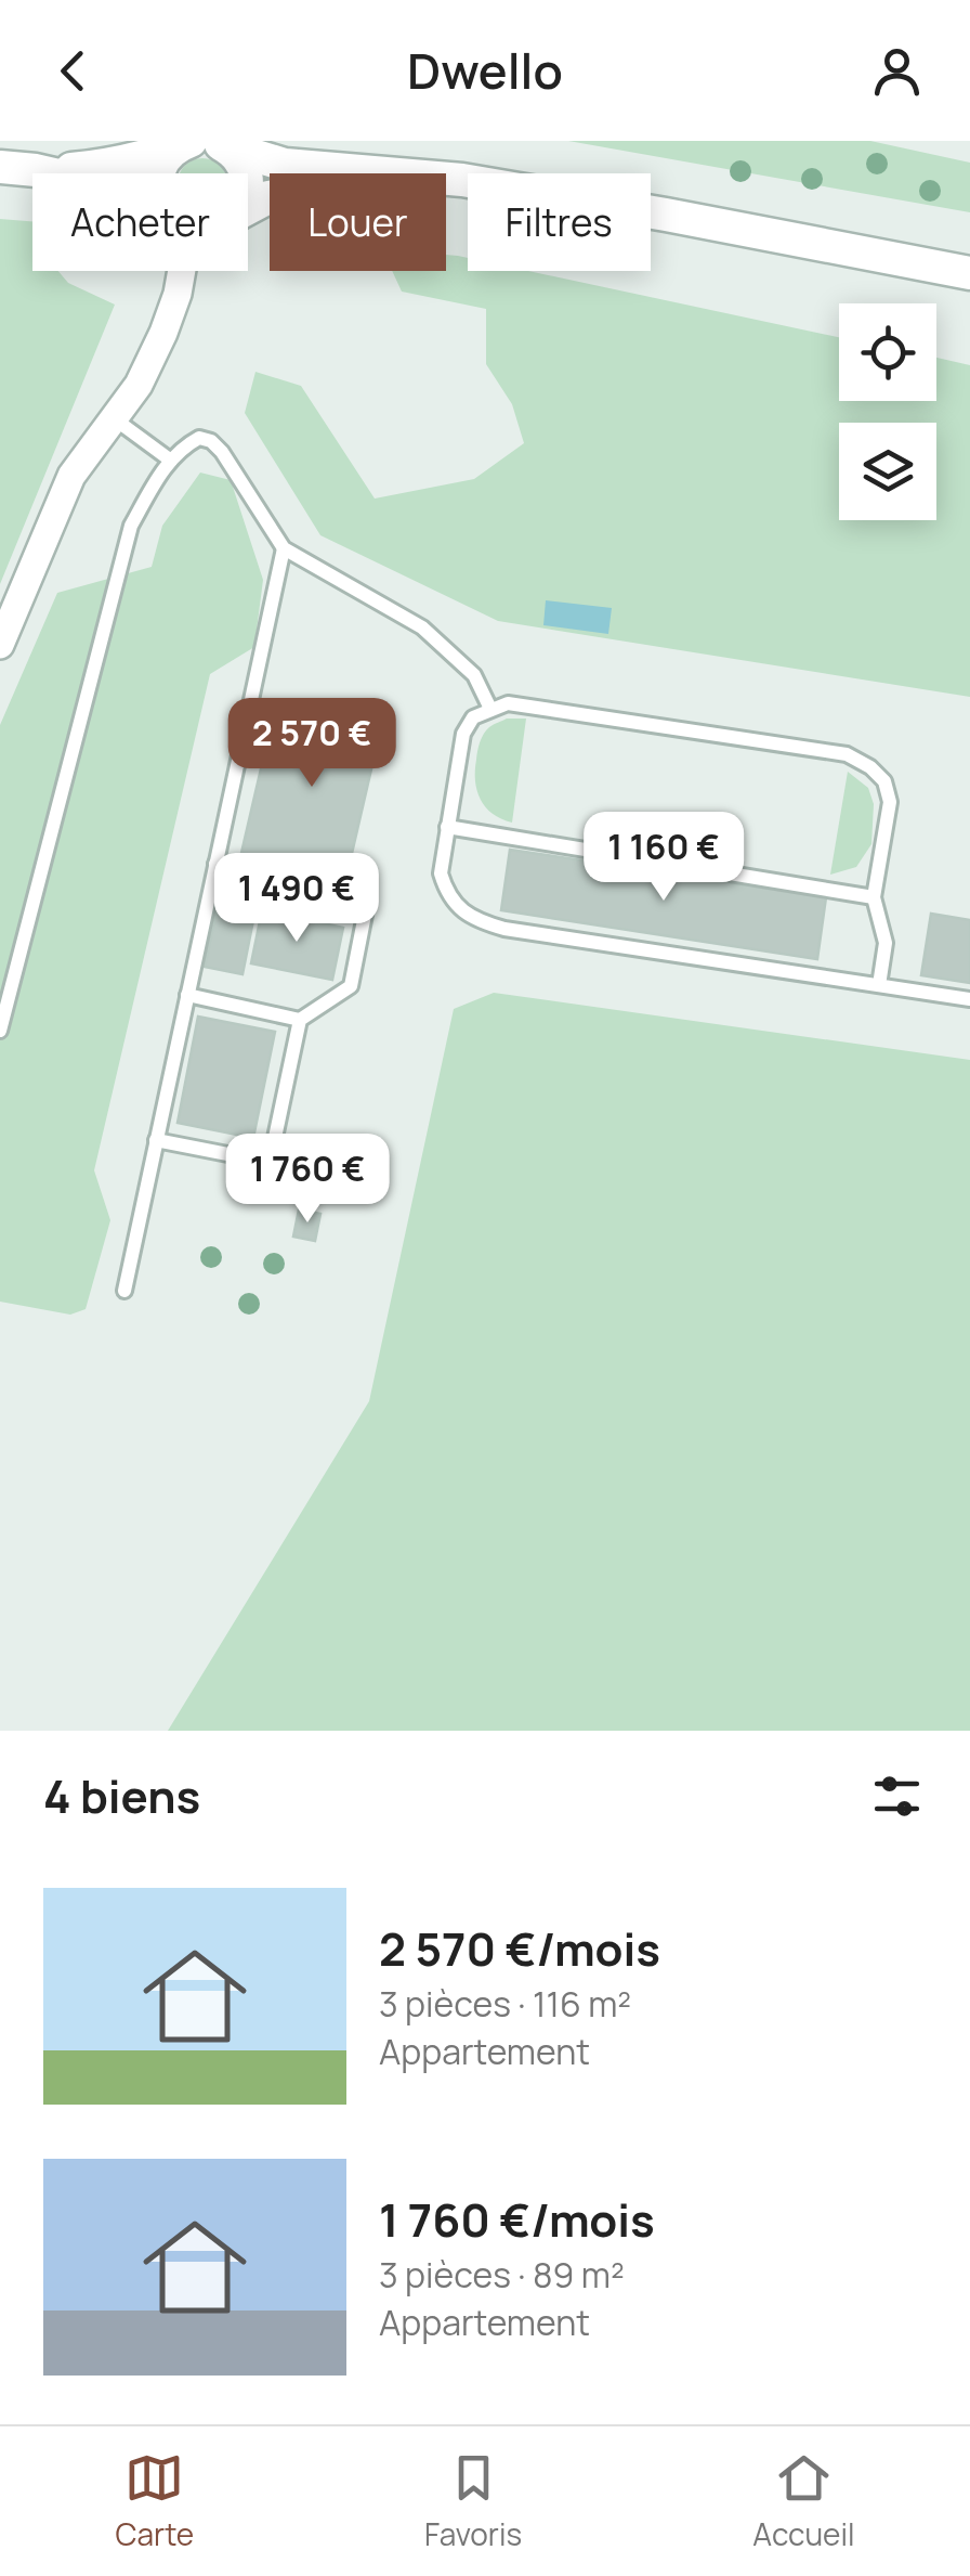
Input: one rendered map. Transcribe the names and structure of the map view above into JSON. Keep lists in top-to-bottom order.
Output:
{
  "page": {
    "header": "Dwello",
    "chip": ["Acheter", "Louer", "Filtres"],
    "price": [
      "2 570 €",
      "1 160 €",
      "1 490 €",
      "1 760 €"
    ],
    "heading": "4 biens",
    "list": [
      {
        "name": "2 570 €/mois",
        "note": "3 pièces · 116 m² · Appartement"
      },
      {
        "name": "1 760 €/mois",
        "note": "3 pièces · 89 m² · Appartement"
      }
    ],
    "tabs": ["Carte", "Favoris", "Accueil"]
  }
}
